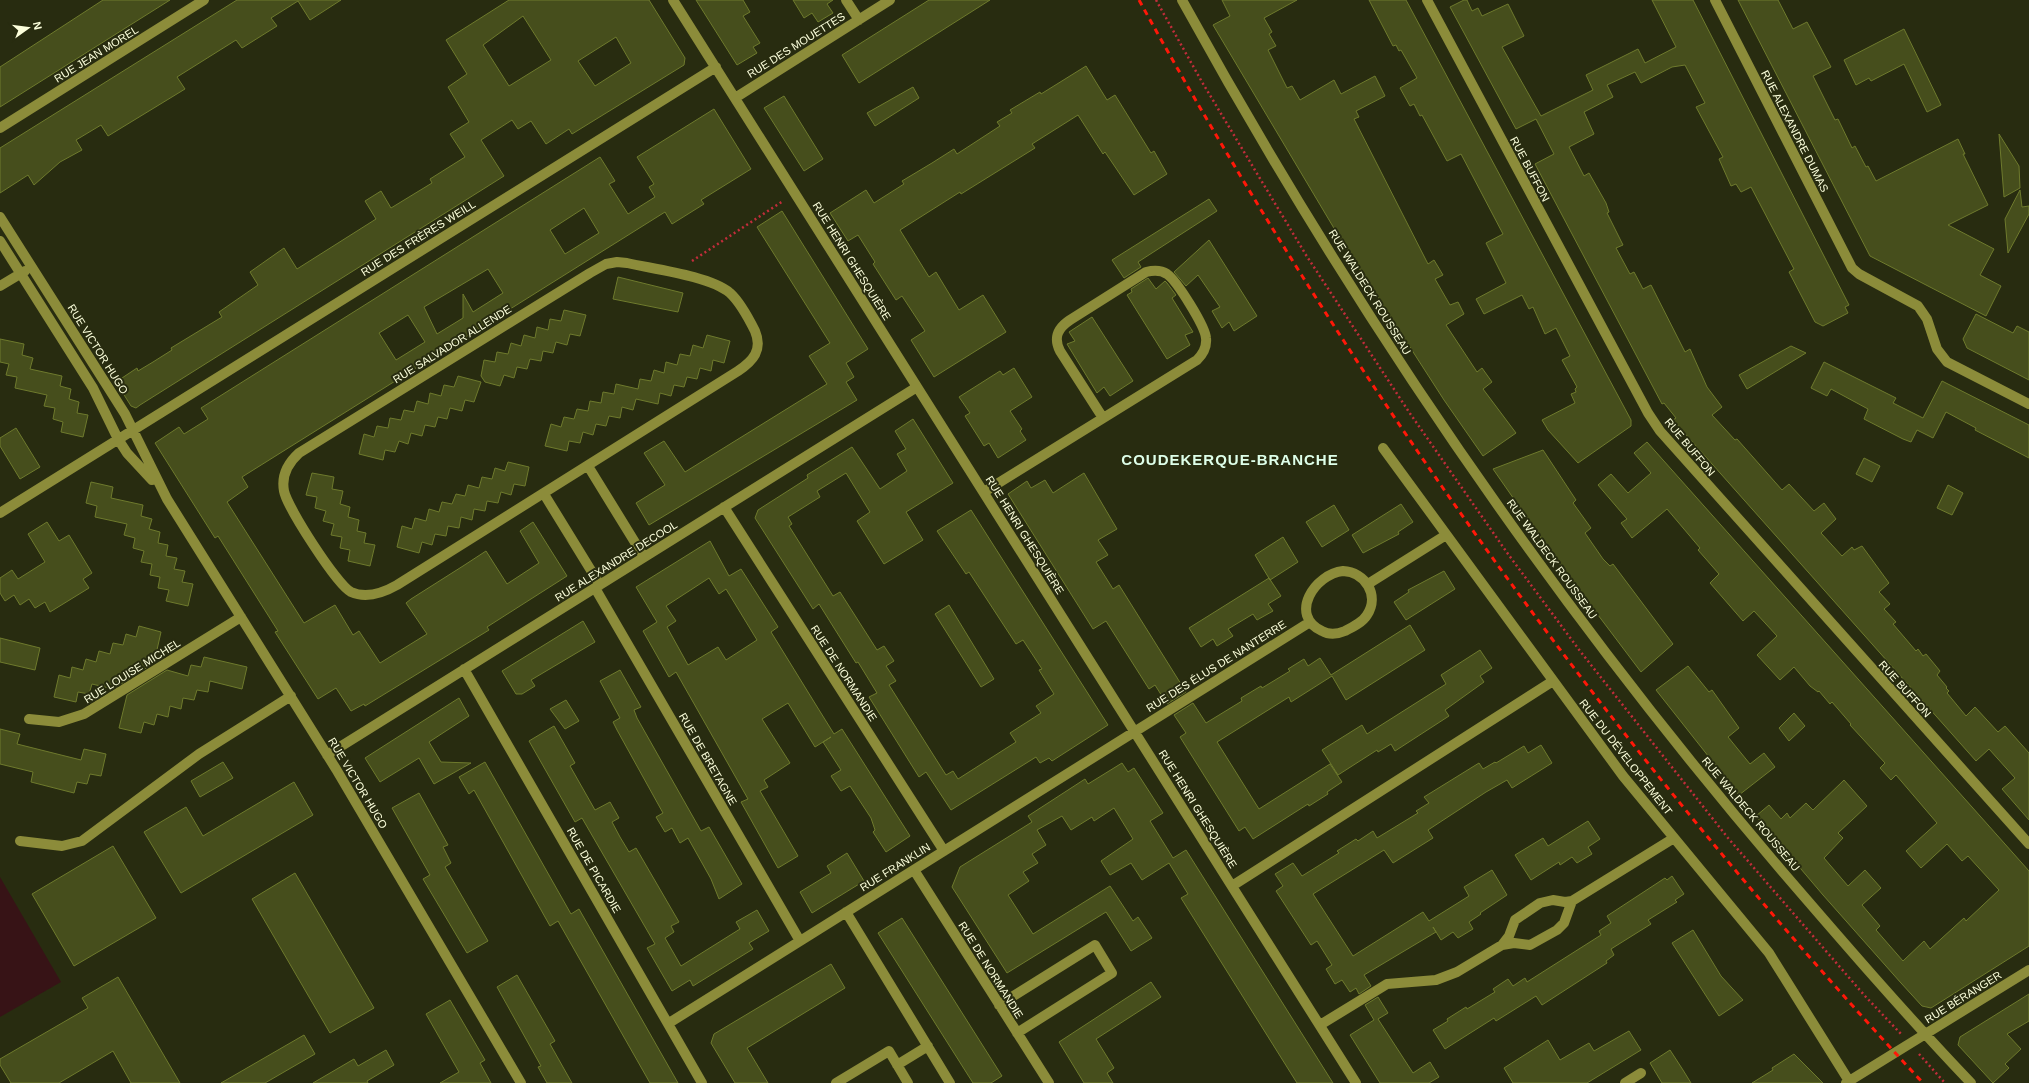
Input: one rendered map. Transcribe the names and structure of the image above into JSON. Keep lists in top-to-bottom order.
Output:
{
  "streets": {
    "street": [
      "RUE DES MOUETTES",
      "RUE JEAN MOREL",
      "RUE ALEXANDRE DUMAS",
      "RUE BUFFON",
      "RUE DES FRÈRES WEILL",
      "RUE HENRI GHESQUIÈRE",
      "RUE WALDECK ROUSSEAU",
      "RUE SALVADOR ALLENDE",
      "RUE VICTOR HUGO",
      "RUE ALEXANDRE DECOOL",
      "RUE DES ÉLUS DE NANTERRE",
      "RUE LOUISE MICHEL",
      "RUE DE NORMANDIE",
      "RUE DU DÉVELOPPEMENT",
      "RUE DE BRETAGNE",
      "RUE FRANKLIN",
      "RUE DE PICARDIE",
      "RUE BÉRANGER"
    ]
  },
  "crossings": [
    ["RUE DES MOUETTES", "RUE HENRI GHESQUIÈRE"],
    ["RUE DES FRÈRES WEILL", "RUE HENRI GHESQUIÈRE"],
    ["RUE DES FRÈRES WEILL", "RUE VICTOR HUGO"],
    ["RUE HENRI GHESQUIÈRE", "RUE ALEXANDRE DECOOL"],
    ["RUE HENRI GHESQUIÈRE", "RUE DES ÉLUS DE NANTERRE"],
    ["RUE HENRI GHESQUIÈRE", "RUE FRANKLIN"],
    ["RUE WALDECK ROUSSEAU", "RUE BÉRANGER"],
    ["RUE VICTOR HUGO", "RUE ALEXANDRE DECOOL"],
    ["RUE VICTOR HUGO", "RUE LOUISE MICHEL"],
    ["RUE ALEXANDRE DECOOL", "RUE DE NORMANDIE"],
    ["RUE ALEXANDRE DECOOL", "RUE DE BRETAGNE"],
    ["RUE ALEXANDRE DECOOL", "RUE DE PICARDIE"],
    ["RUE DES ÉLUS DE NANTERRE", "RUE FRANKLIN"],
    ["RUE DE NORMANDIE", "RUE FRANKLIN"],
    ["RUE DU DÉVELOPPEMENT", "RUE BÉRANGER"],
    ["RUE DE BRETAGNE", "RUE FRANKLIN"],
    ["RUE FRANKLIN", "RUE DE PICARDIE"]
  ],
  "districts": ["COUDEKERQUE-BRANCHE"],
  "north": "right"
}
